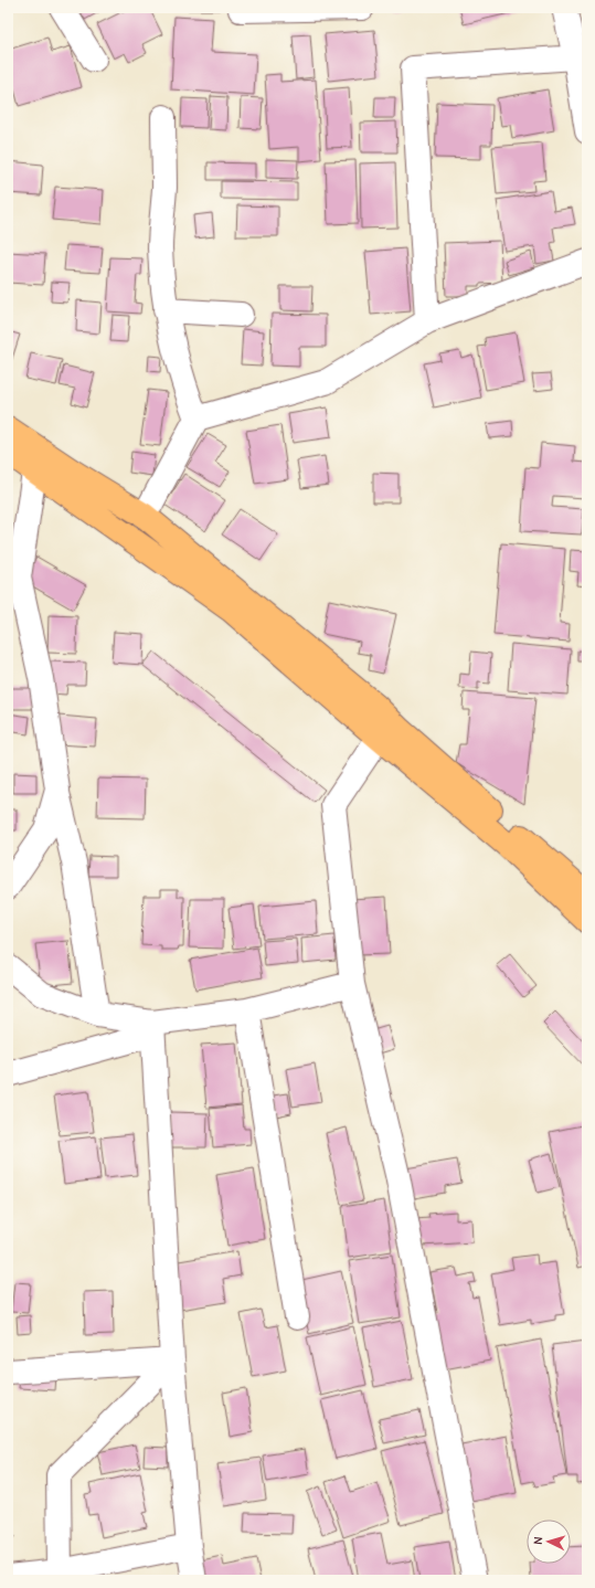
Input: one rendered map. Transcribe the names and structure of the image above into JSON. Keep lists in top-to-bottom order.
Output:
{
  "north": "left"
}
